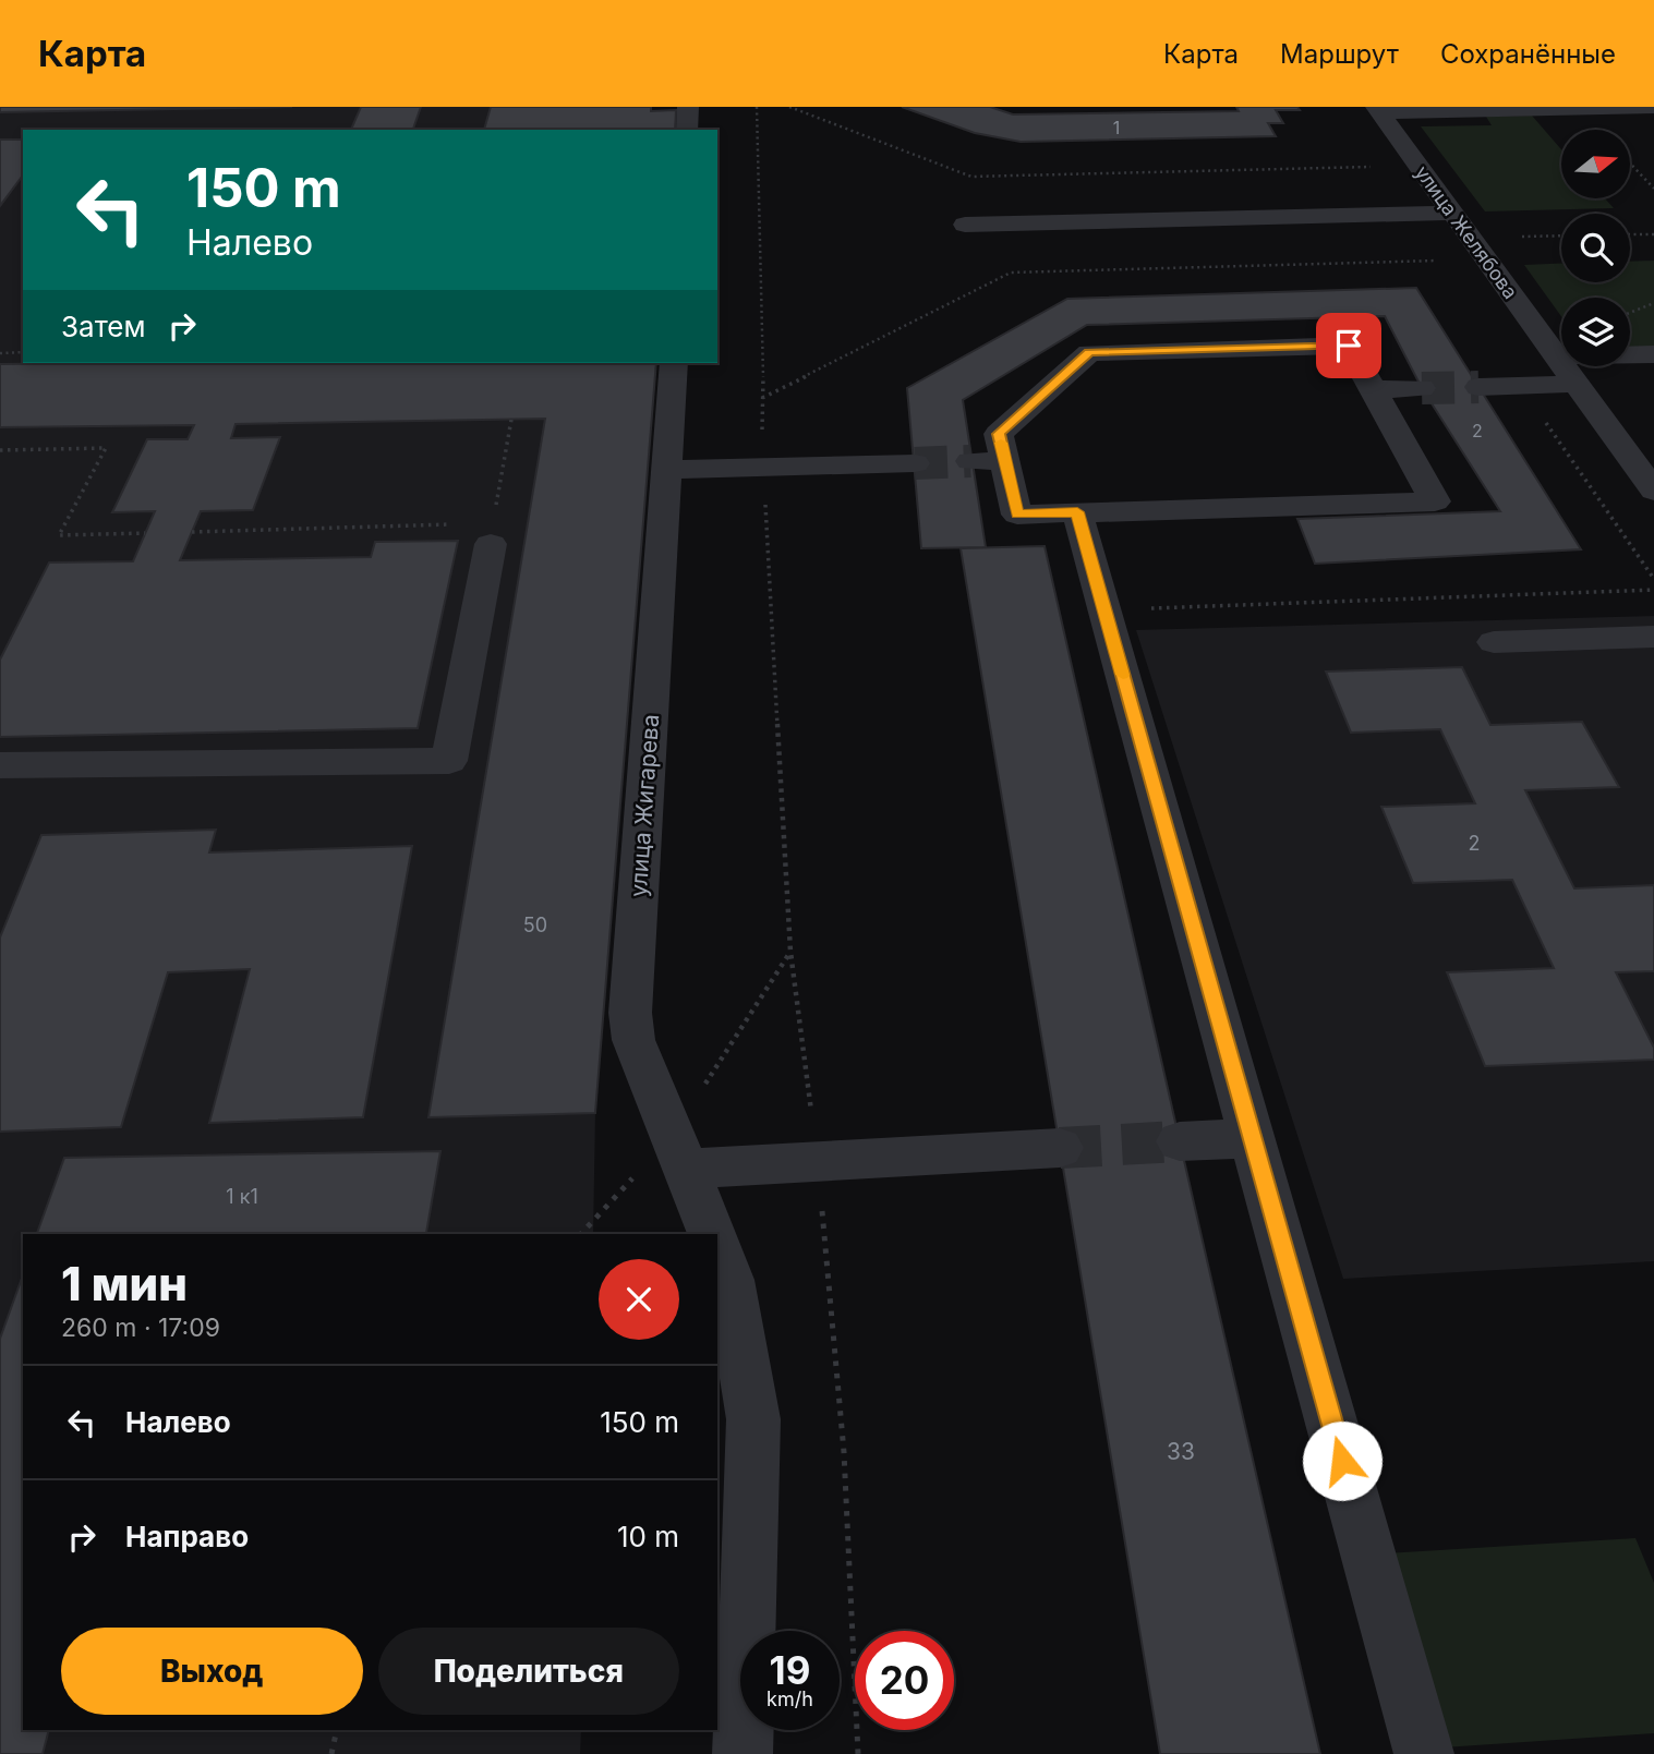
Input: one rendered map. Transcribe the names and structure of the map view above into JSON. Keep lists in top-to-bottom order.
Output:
{
  "streets": {
    "street": ["улица Желябова", "улица Жигарева"]
  },
  "house_numbers": [
    "1",
    "2",
    "2",
    "50",
    "1 к1",
    "33"
  ],
  "north": "right",
  "page": {
    "header": "Карта",
    "nav": ["Карта", "Маршрут", "Сохранённые"],
    "turn": ["150 m", "Налево"],
    "then": "Затем",
    "heading": ["1 мин", "260 m · 17:09"],
    "list": [
      {
        "name": "Налево",
        "value": "150 m"
      },
      {
        "name": "Направо",
        "value": "10 m"
      }
    ],
    "buttons": ["Выход", "Поделиться"],
    "speed": "19 km/h",
    "limit": "20"
  }
}
